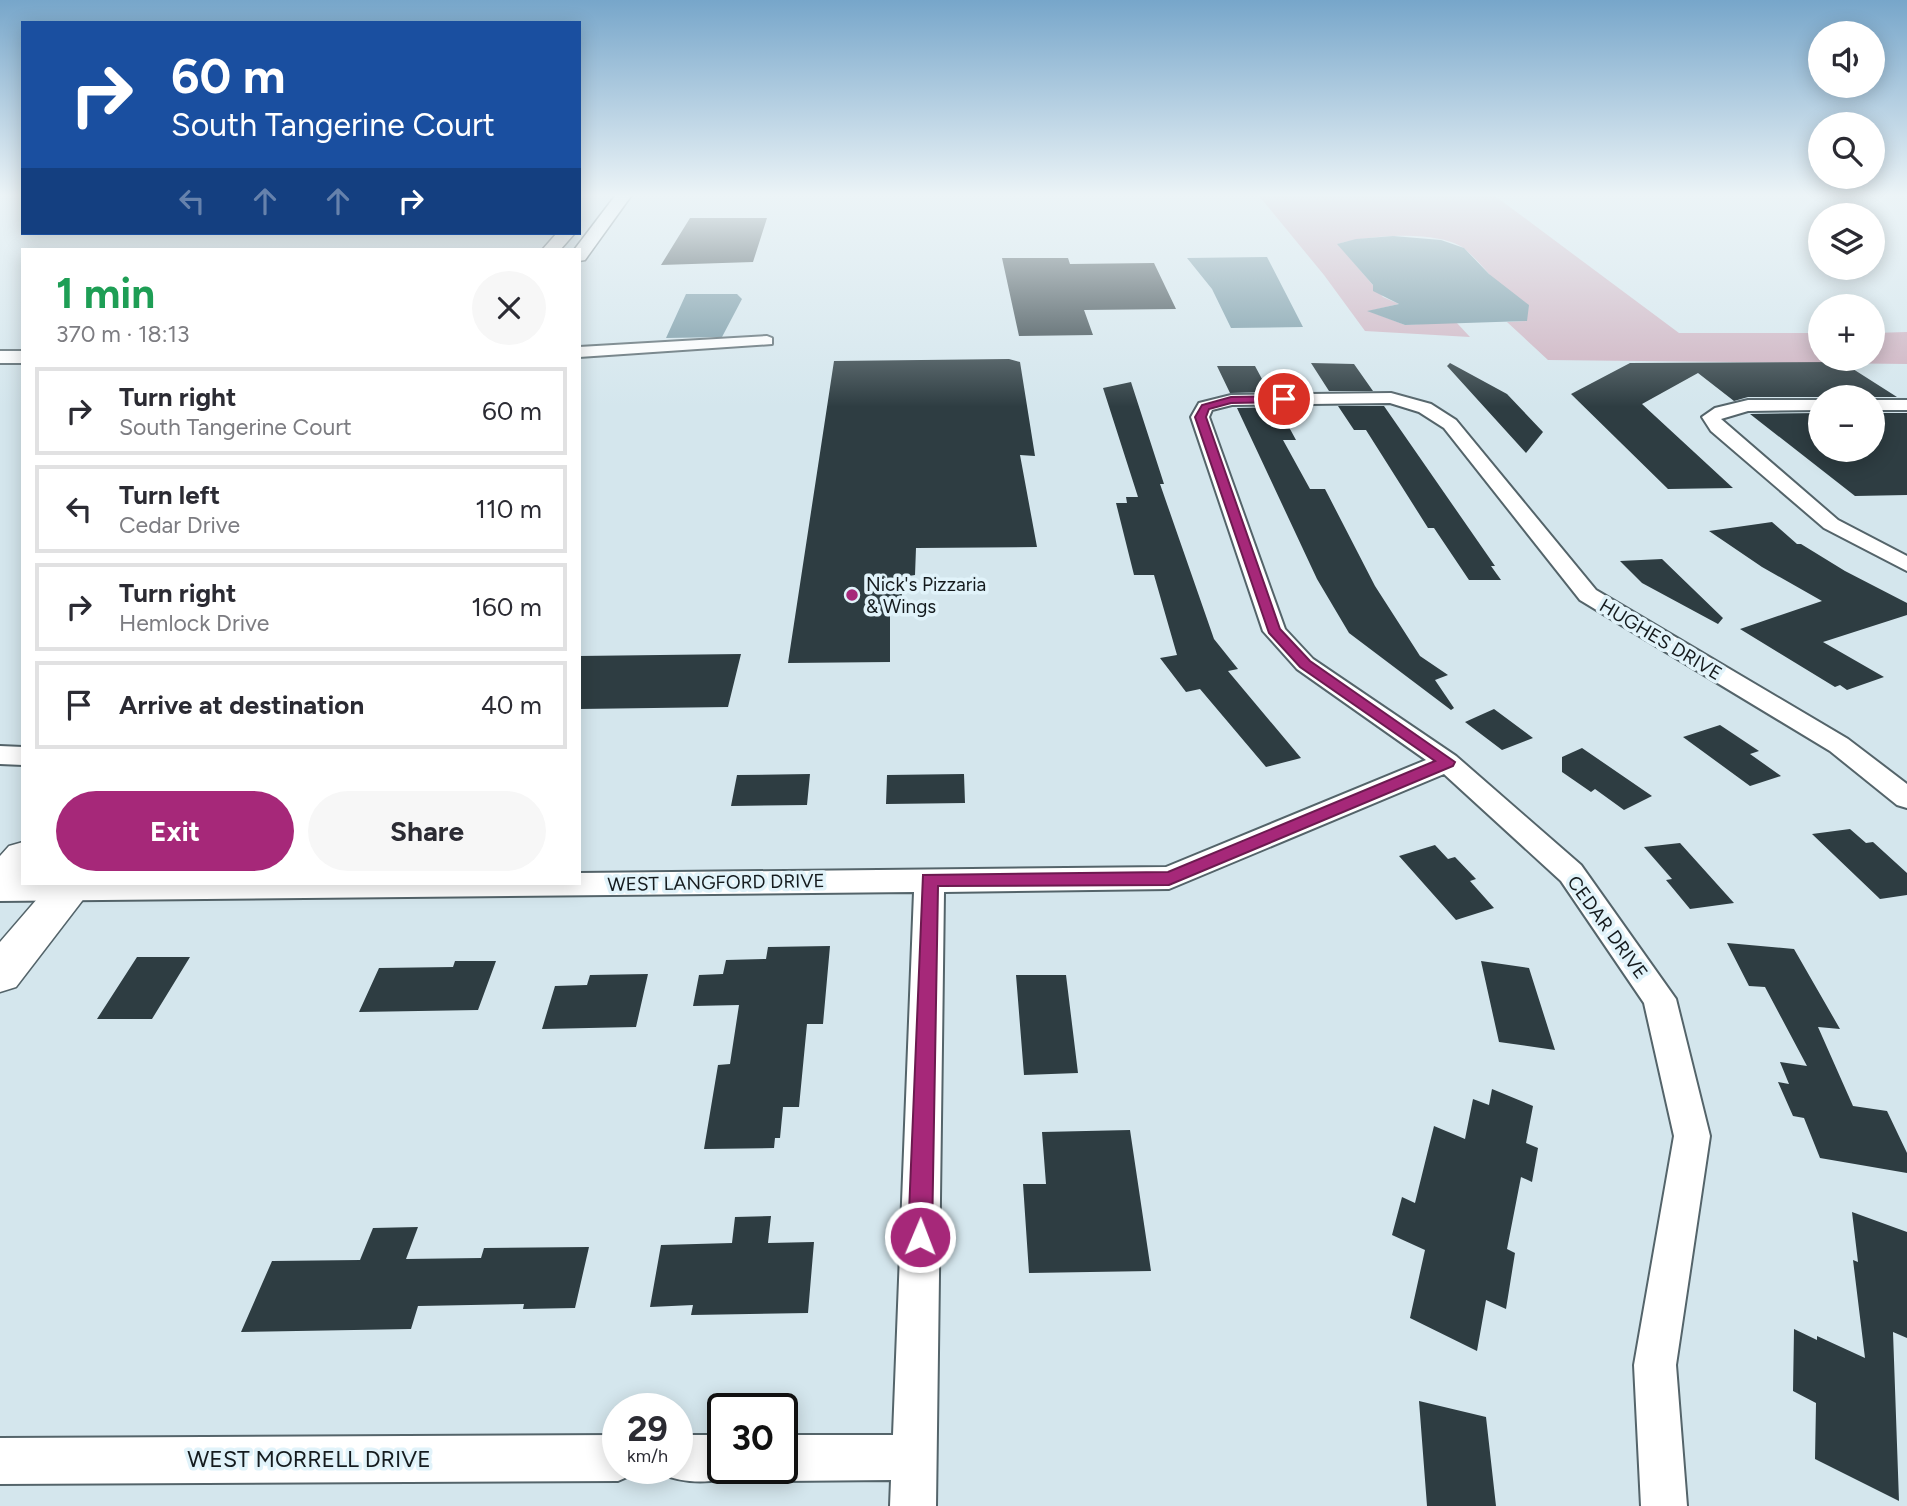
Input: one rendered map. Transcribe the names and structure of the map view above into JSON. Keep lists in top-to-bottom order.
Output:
{
  "streets": {
    "street": [
      "HUGHES DRIVE",
      "WEST LANGFORD DRIVE",
      "CEDAR DRIVE",
      "WEST MORRELL DRIVE"
    ]
  },
  "crossings": [
    ["HUGHES DRIVE", "CEDAR DRIVE"],
    ["WEST LANGFORD DRIVE", "CEDAR DRIVE"]
  ],
  "places": ["Nick's Pizzaria & Wings"],
  "page": {
    "map_buttons": ["+", "−"],
    "turn": ["60 m", "South Tangerine Court"],
    "heading": ["1 min", "370 m · 18:13"],
    "list": [
      {
        "name": "Turn right",
        "note": "South Tangerine Court",
        "value": "60 m"
      },
      {
        "name": "Turn left",
        "note": "Cedar Drive",
        "value": "110 m"
      },
      {
        "name": "Turn right",
        "note": "Hemlock Drive",
        "value": "160 m"
      },
      {
        "name": "Arrive at destination",
        "value": "40 m"
      }
    ],
    "buttons": ["Exit", "Share"],
    "speed": "29 km/h",
    "limit": "30"
  }
}
